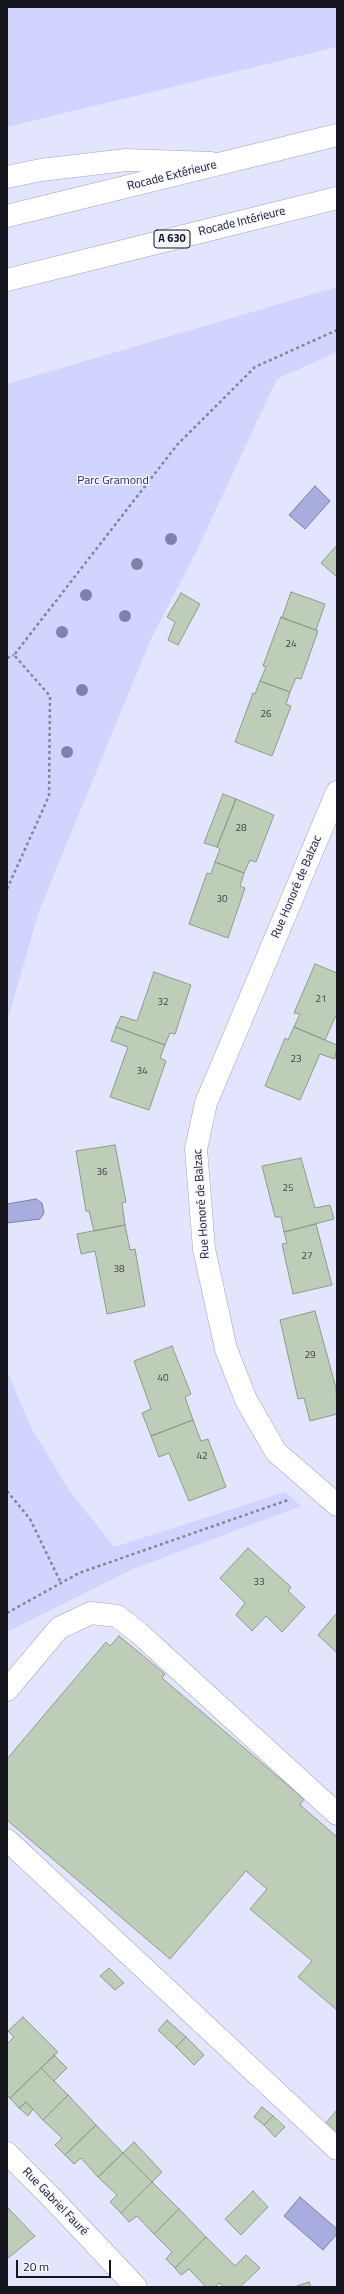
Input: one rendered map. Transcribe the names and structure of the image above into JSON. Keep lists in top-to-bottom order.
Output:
{
  "streets": {
    "main road": [
      "Rocade Extérieure",
      "Rocade Intérieure",
      "A 630",
      "Rue Honoré de Balzac",
      "Rue Gabriel Fauré"
    ]
  },
  "parks": ["Parc Gramond"],
  "house_numbers": [
    "24",
    "26",
    "28",
    "30",
    "21",
    "32",
    "23",
    "34",
    "36",
    "25",
    "27",
    "38",
    "29",
    "40",
    "42",
    "33"
  ],
  "scale_bar": "20 m"
}
